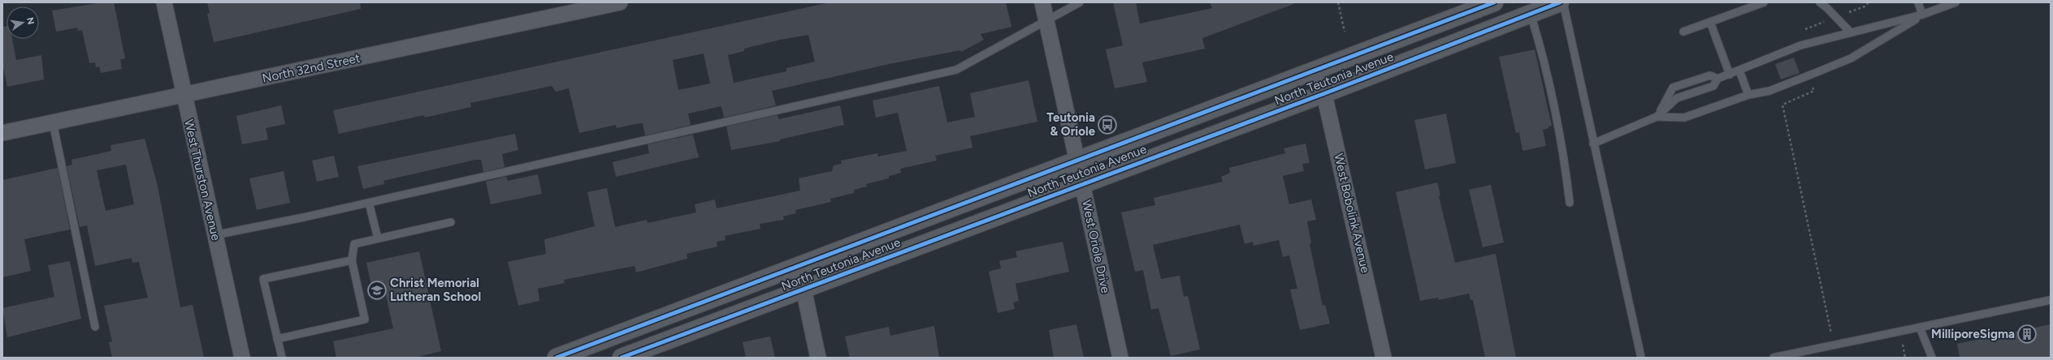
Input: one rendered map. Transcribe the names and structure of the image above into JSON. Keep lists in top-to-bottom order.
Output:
{
  "streets": {
    "main road": ["North Teutonia Avenue"],
    "street": [
      "North 32nd Street",
      "West Thurston Avenue",
      "West Bobolink Avenue",
      "West Oriole Drive"
    ]
  },
  "crossings": [
    ["North 32nd Street", "West Thurston Avenue"],
    ["North Teutonia Avenue", "West Bobolink Avenue"],
    ["North Teutonia Avenue", "West Oriole Drive"]
  ],
  "places": {
    "bus stop": ["Teutonia & Oriole"],
    "school or university": ["Christ Memorial Lutheran School"],
    "building": ["MilliporeSigma"]
  },
  "north": "right"
}
